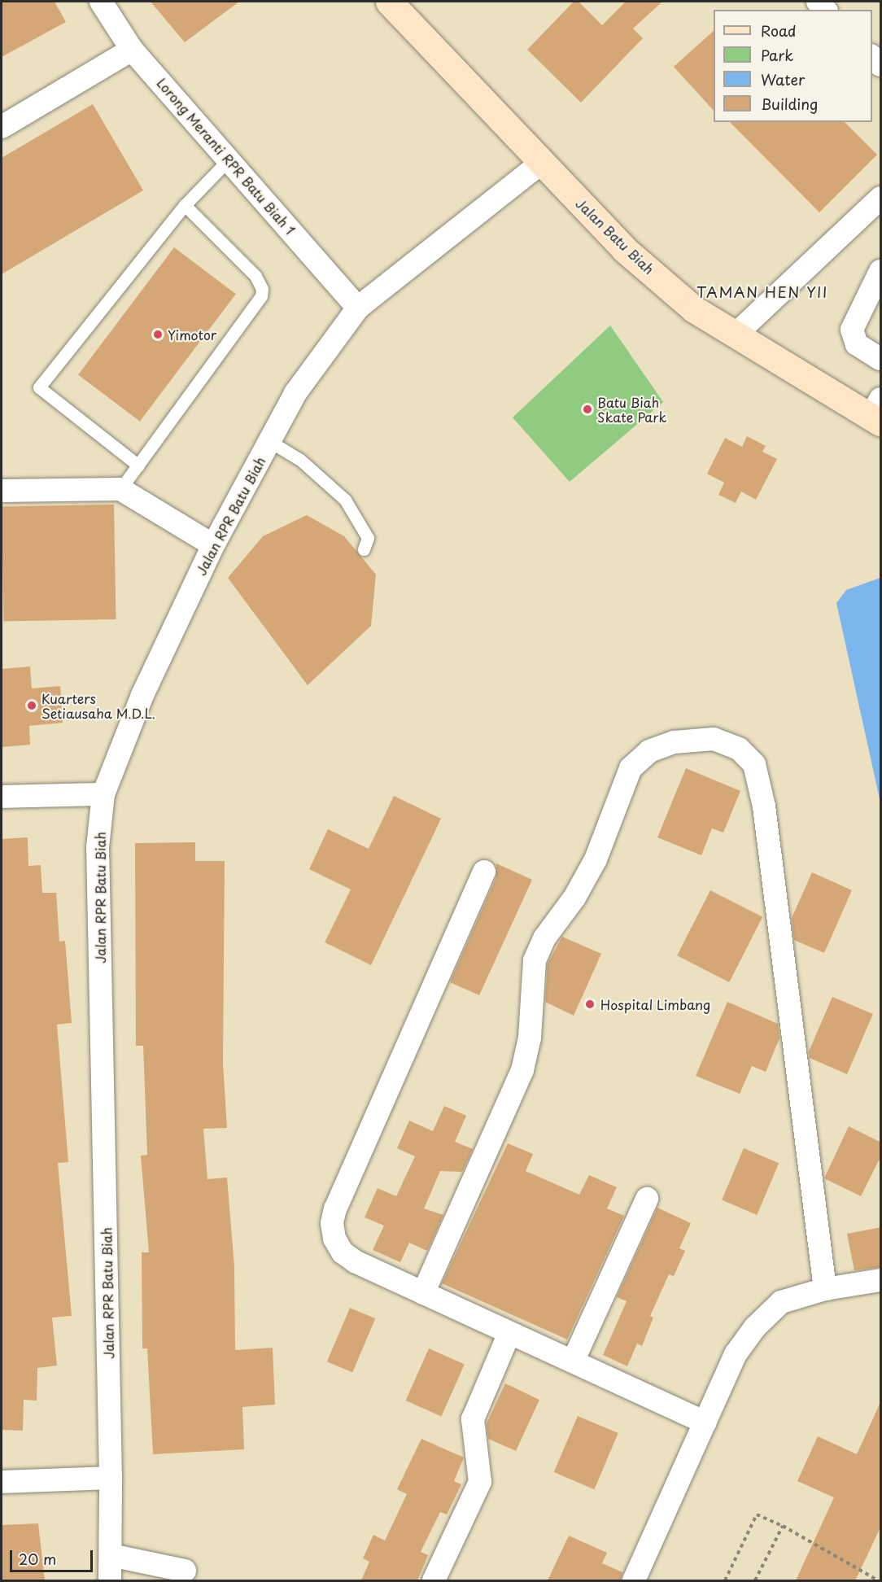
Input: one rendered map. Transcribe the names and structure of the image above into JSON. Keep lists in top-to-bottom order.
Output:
{
  "streets": {
    "main road": ["Jalan Batu Biah"],
    "street": ["Lorong Meranti RPR Batu Biah 1", "Jalan RPR Batu Biah"]
  },
  "crossings": [
    ["Lorong Meranti RPR Batu Biah 1", "Jalan RPR Batu Biah"],
    ["Jalan Batu Biah", "Jalan RPR Batu Biah"]
  ],
  "districts": ["TAMAN HEN YII"],
  "places": [
    "Yimotor",
    "Batu Biah Skate Park",
    "Kuarters Setiausaha M.D.L.",
    "Hospital Limbang"
  ],
  "legend": [
    "Road",
    "Park",
    "Water",
    "Building"
  ],
  "scale_bar": "20 m"
}
